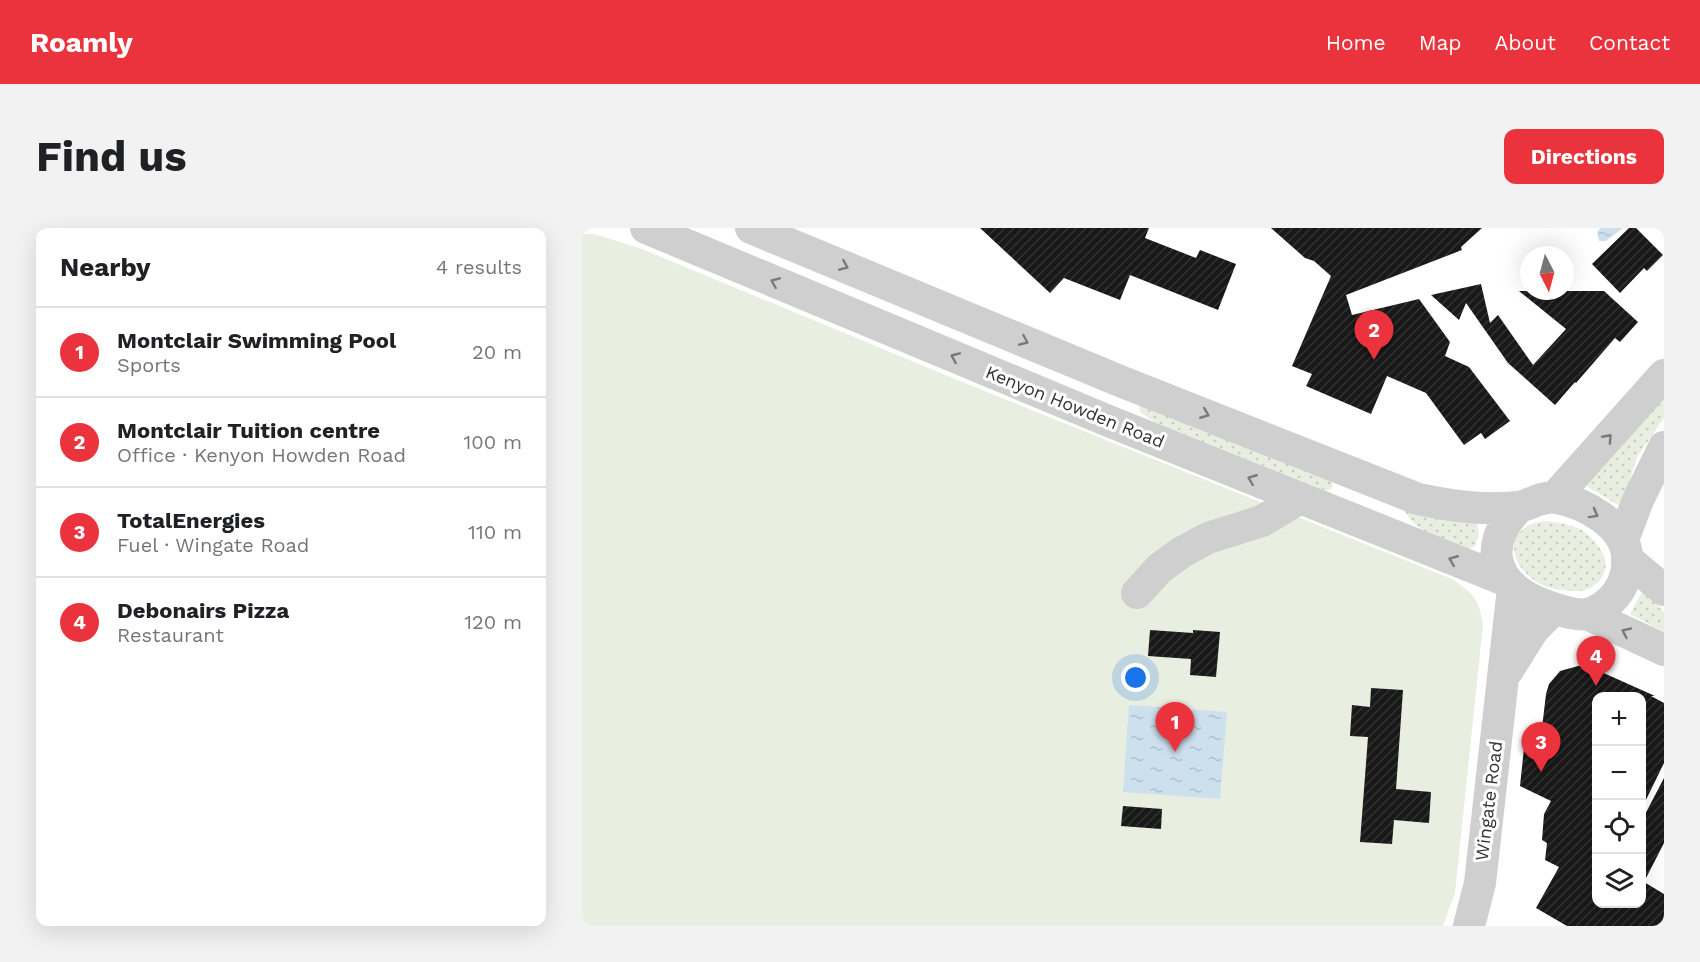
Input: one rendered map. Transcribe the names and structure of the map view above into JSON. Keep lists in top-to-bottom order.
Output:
{
  "streets": {
    "street": ["Kenyon Howden Road", "Wingate Road"]
  },
  "crossings": [
    ["Kenyon Howden Road", "Wingate Road"]
  ],
  "north": "bottom",
  "page": {
    "header": "Roamly",
    "nav": [
      "Home",
      "Map",
      "About",
      "Contact"
    ],
    "buttons": "Directions",
    "title": "Find us",
    "heading": ["Nearby", "4 results"],
    "list": [
      {
        "mark": "1",
        "name": "Montclair Swimming Pool",
        "note": "Sports",
        "value": "20 m"
      },
      {
        "mark": "2",
        "name": "Montclair Tuition centre",
        "note": "Office · Kenyon Howden Road",
        "value": "100 m"
      },
      {
        "mark": "3",
        "name": "TotalEnergies",
        "note": "Fuel · Wingate Road",
        "value": "110 m"
      },
      {
        "mark": "4",
        "name": "Debonairs Pizza",
        "note": "Restaurant",
        "value": "120 m"
      }
    ],
    "pins": [
      "2",
      "4",
      "1",
      "3"
    ],
    "map_buttons": ["+", "−"]
  }
}
